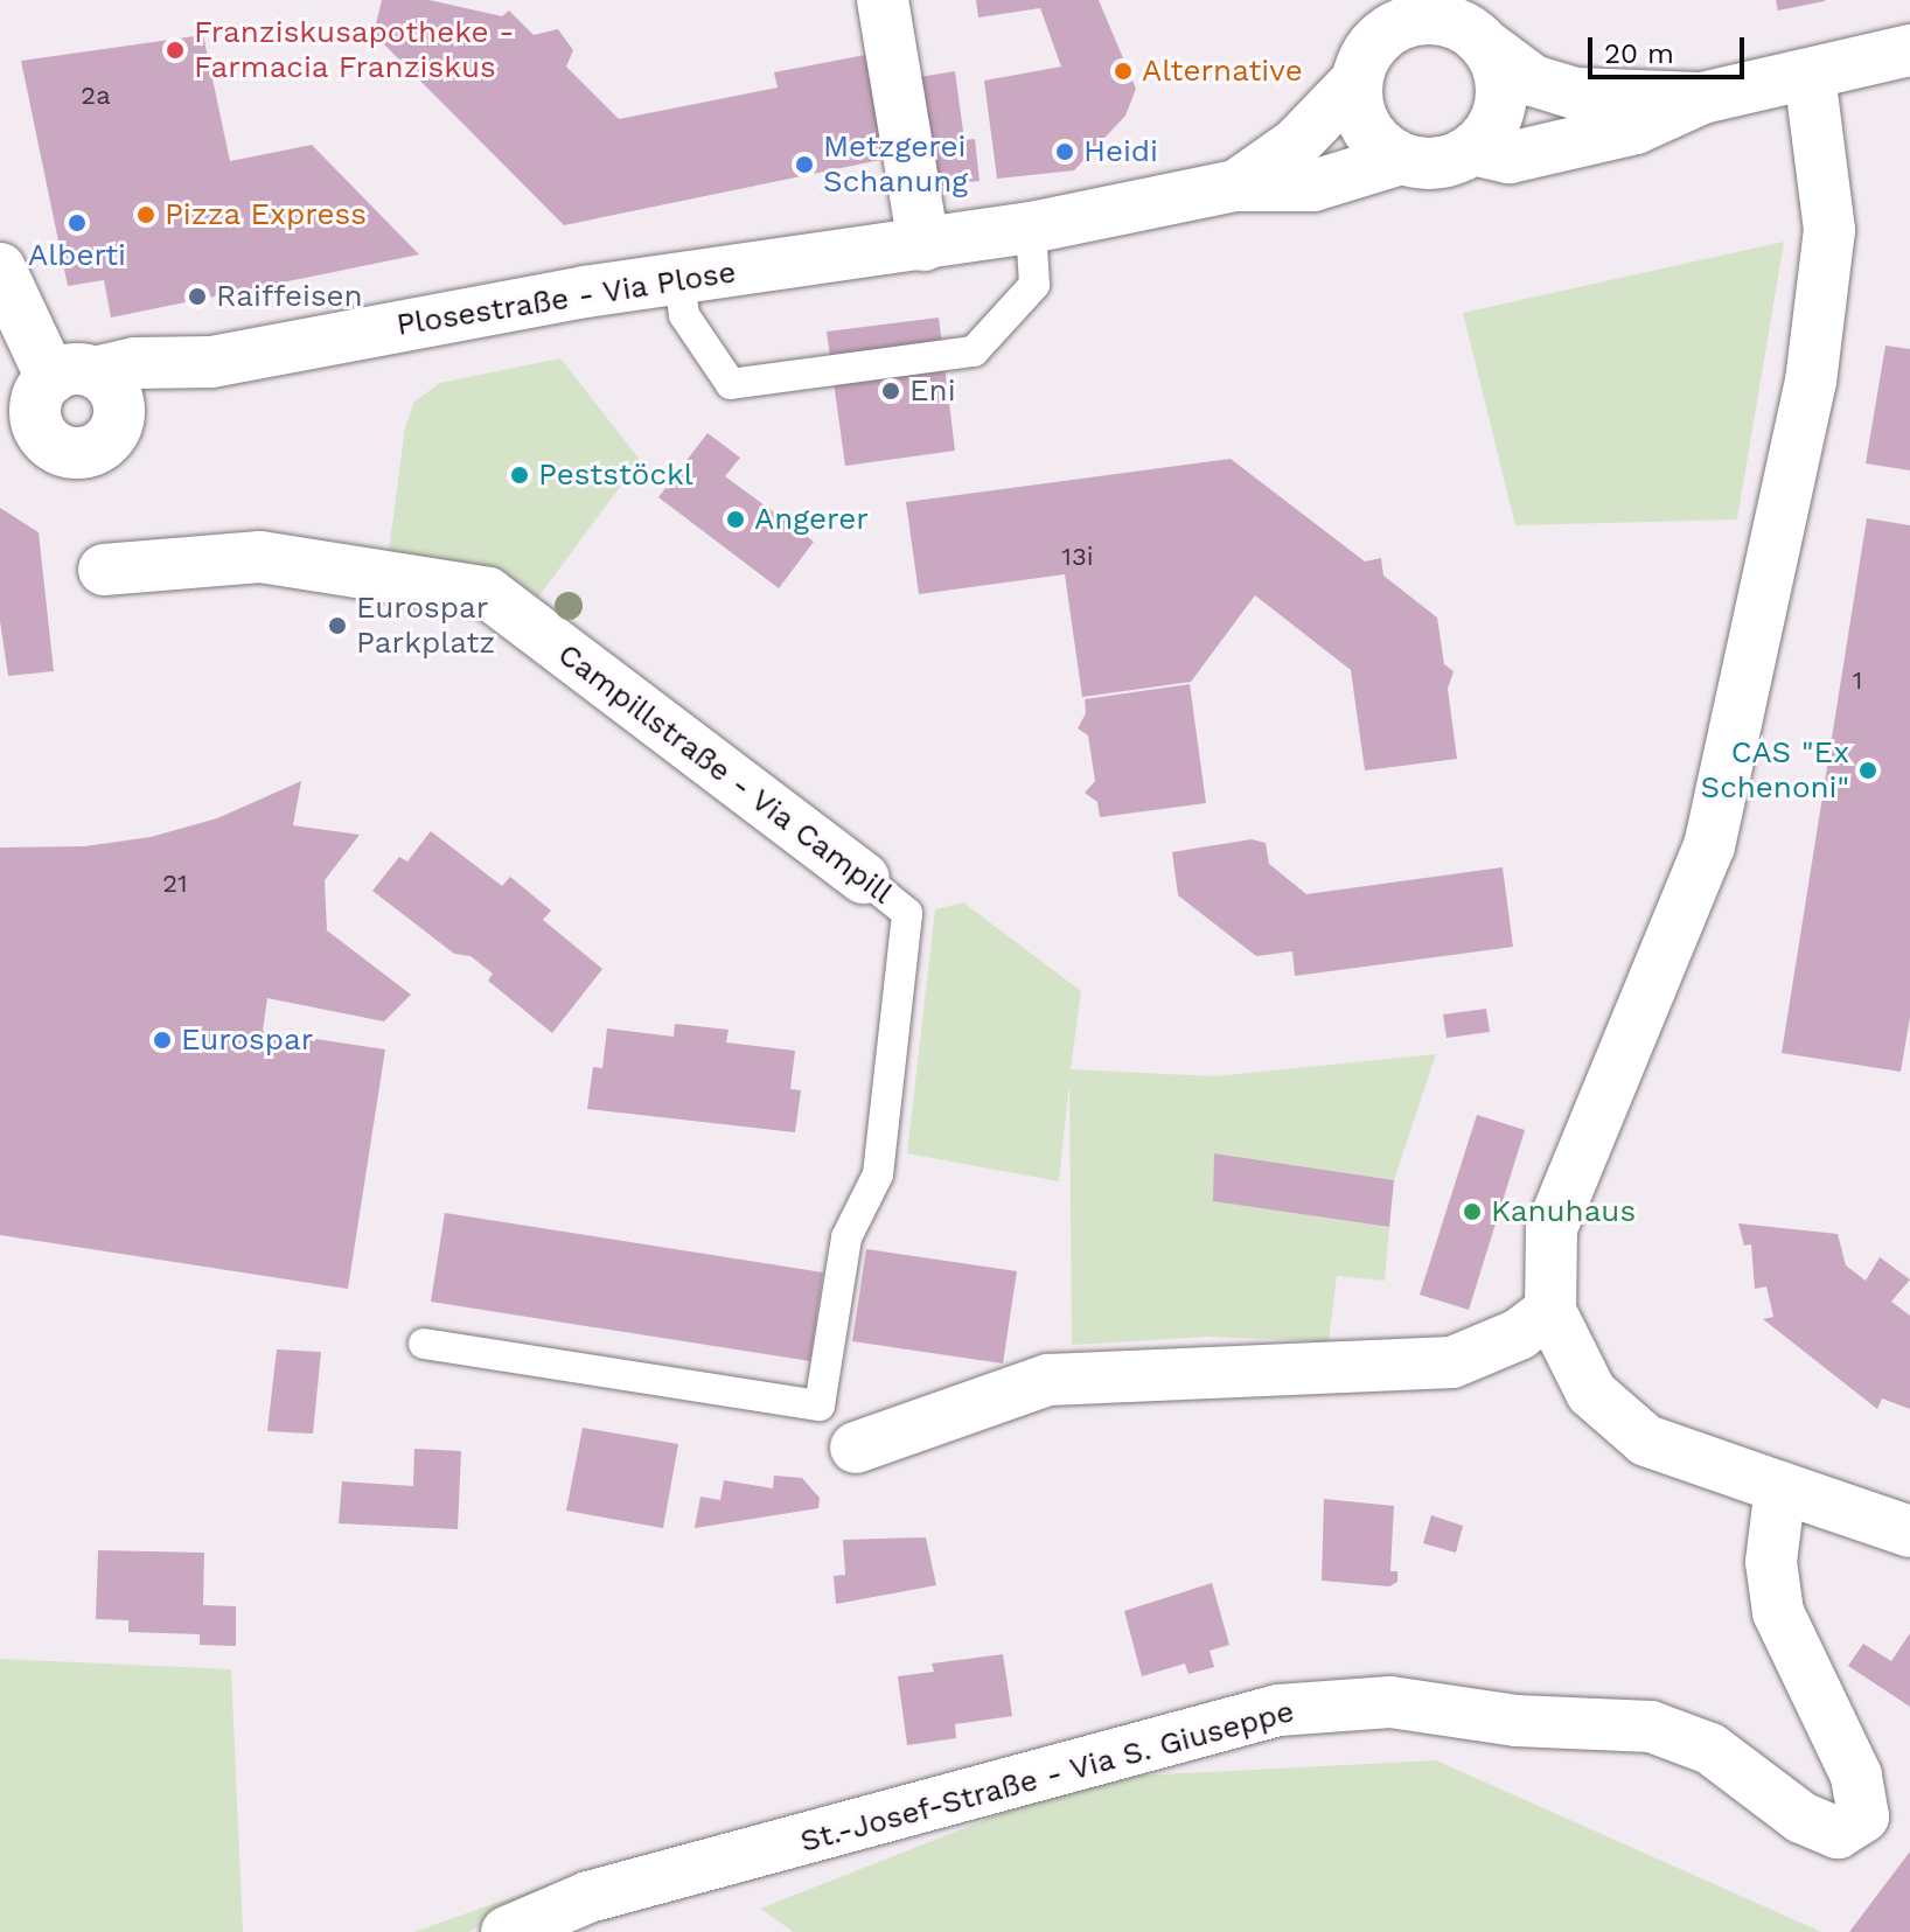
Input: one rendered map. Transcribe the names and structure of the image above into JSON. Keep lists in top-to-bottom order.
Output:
{
  "streets": {
    "street": ["Plosestraße - Via Plose", "Campillstraße - Via Campill", "St.-Josef-Straße - Via S. Giuseppe"]
  },
  "places": [
    "Franziskusapotheke - Farmacia Franziskus",
    "Alternative",
    "Heidi",
    "Metzgerei Schanung",
    "Pizza Express",
    "Alberti",
    "Raiffeisen",
    "Eni",
    "Peststöckl",
    "Angerer",
    "Eurospar Parkplatz",
    "CAS \"Ex Schenoni\"",
    "Eurospar",
    "Kanuhaus"
  ],
  "house_numbers": [
    "2a",
    "13i",
    "1",
    "21"
  ],
  "scale_bar": "20 m"
}
